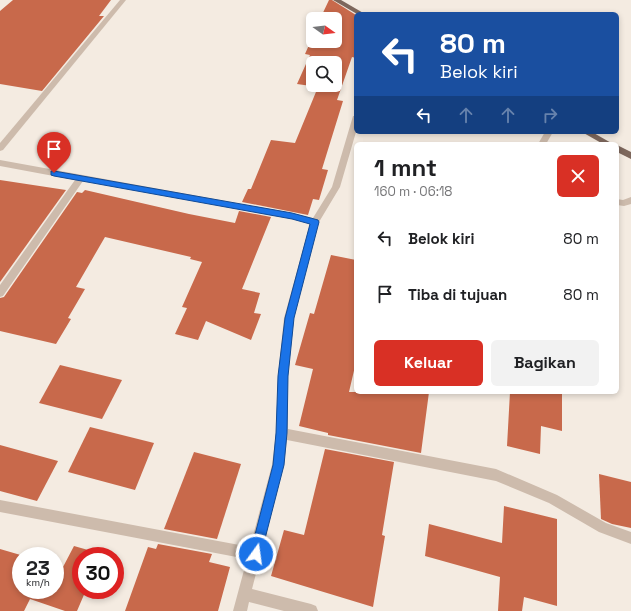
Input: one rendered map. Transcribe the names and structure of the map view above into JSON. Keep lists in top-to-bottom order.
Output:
{
  "north": "right",
  "page": {
    "turn": ["80 m", "Belok kiri"],
    "heading": ["1 mnt", "160 m · 06:18"],
    "list": [
      {
        "name": "Belok kiri",
        "value": "80 m"
      },
      {
        "name": "Tiba di tujuan",
        "value": "80 m"
      }
    ],
    "buttons": ["Keluar", "Bagikan"],
    "speed": "23 km/h",
    "limit": "30"
  }
}
